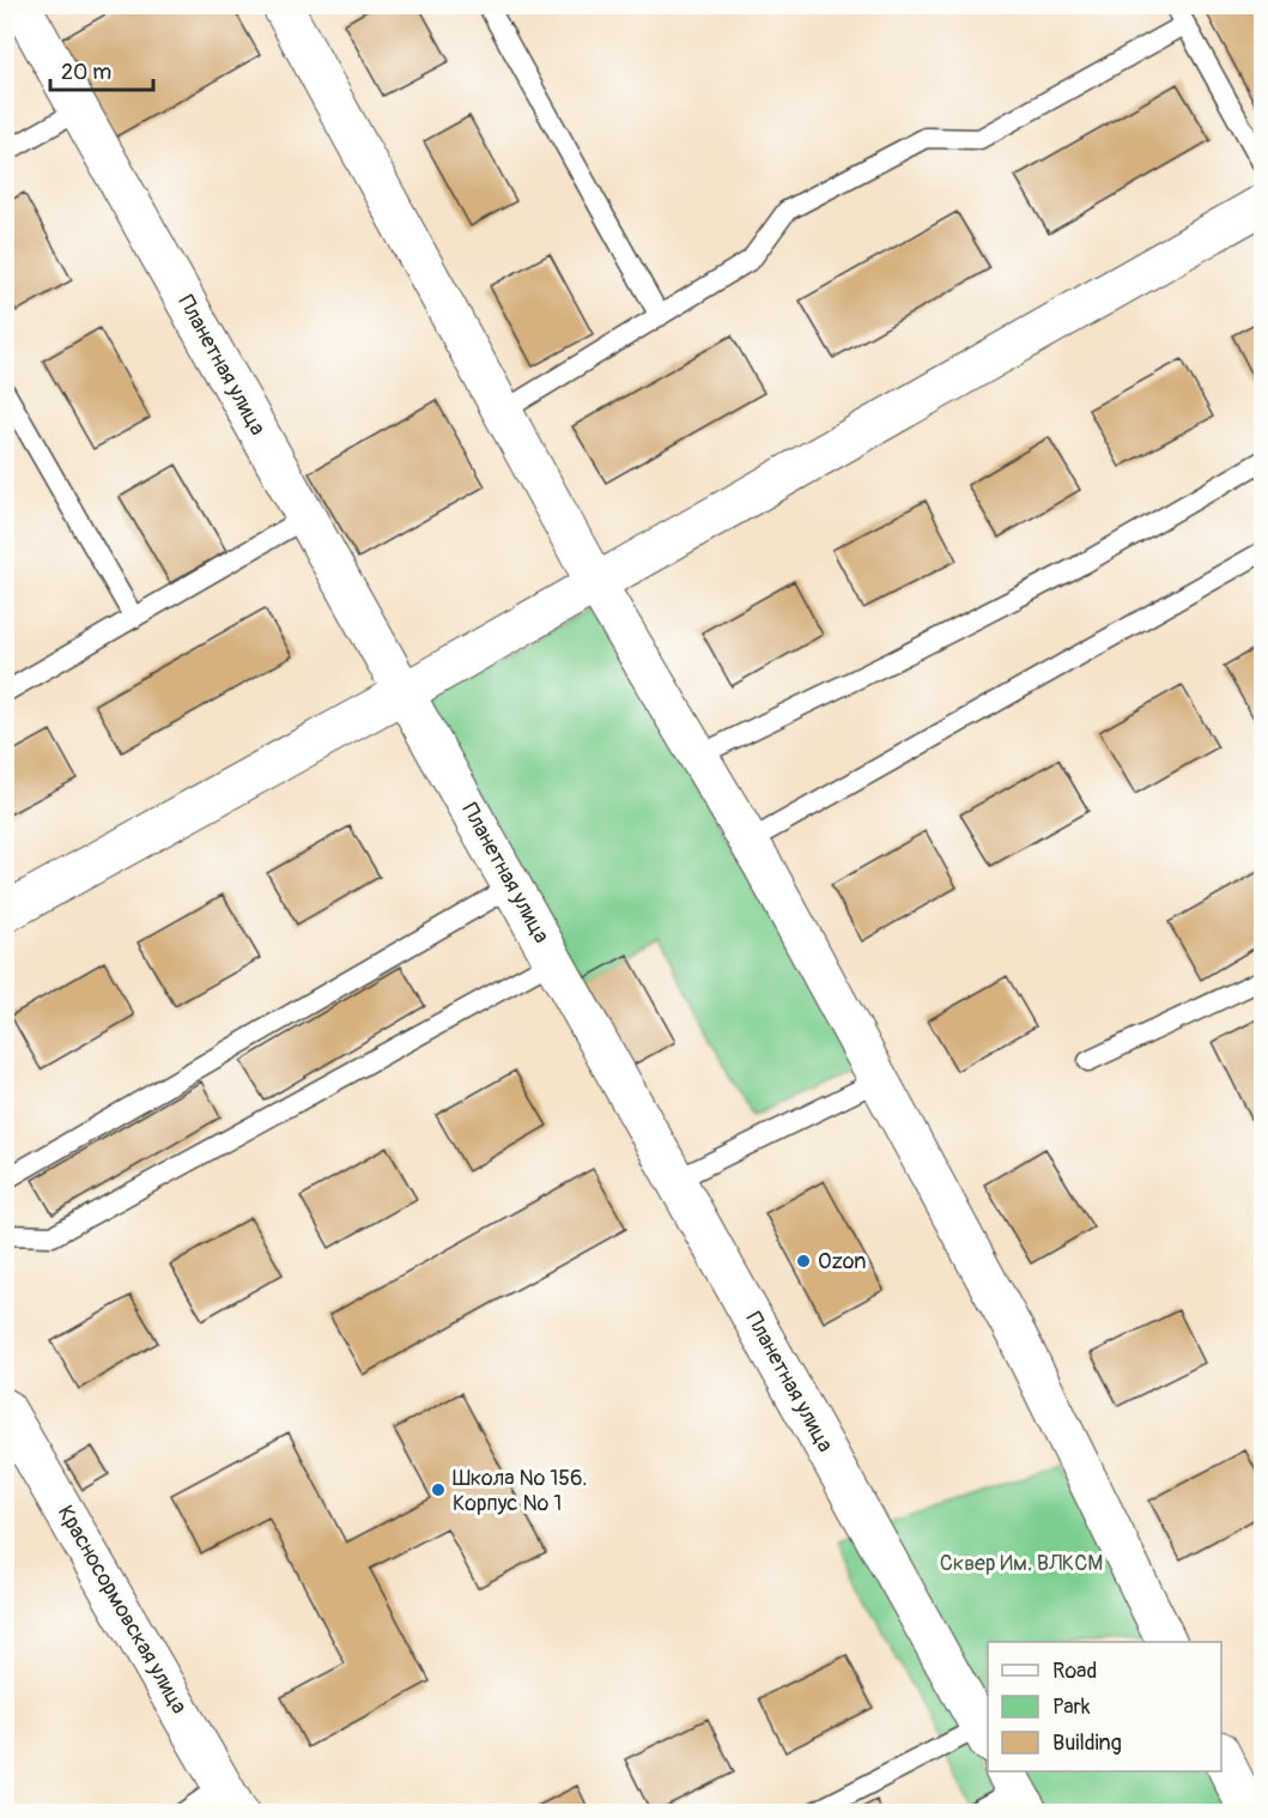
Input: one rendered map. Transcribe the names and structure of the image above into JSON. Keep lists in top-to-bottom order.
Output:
{
  "streets": {
    "street": ["Планетная улица", "Красносормовская улица"]
  },
  "parks": ["Сквер Им. ВЛКСМ"],
  "places": ["Ozon", "Школа № 156. Корпус № 1"],
  "legend": ["Road", "Park", "Building"],
  "scale_bar": "20 m"
}
